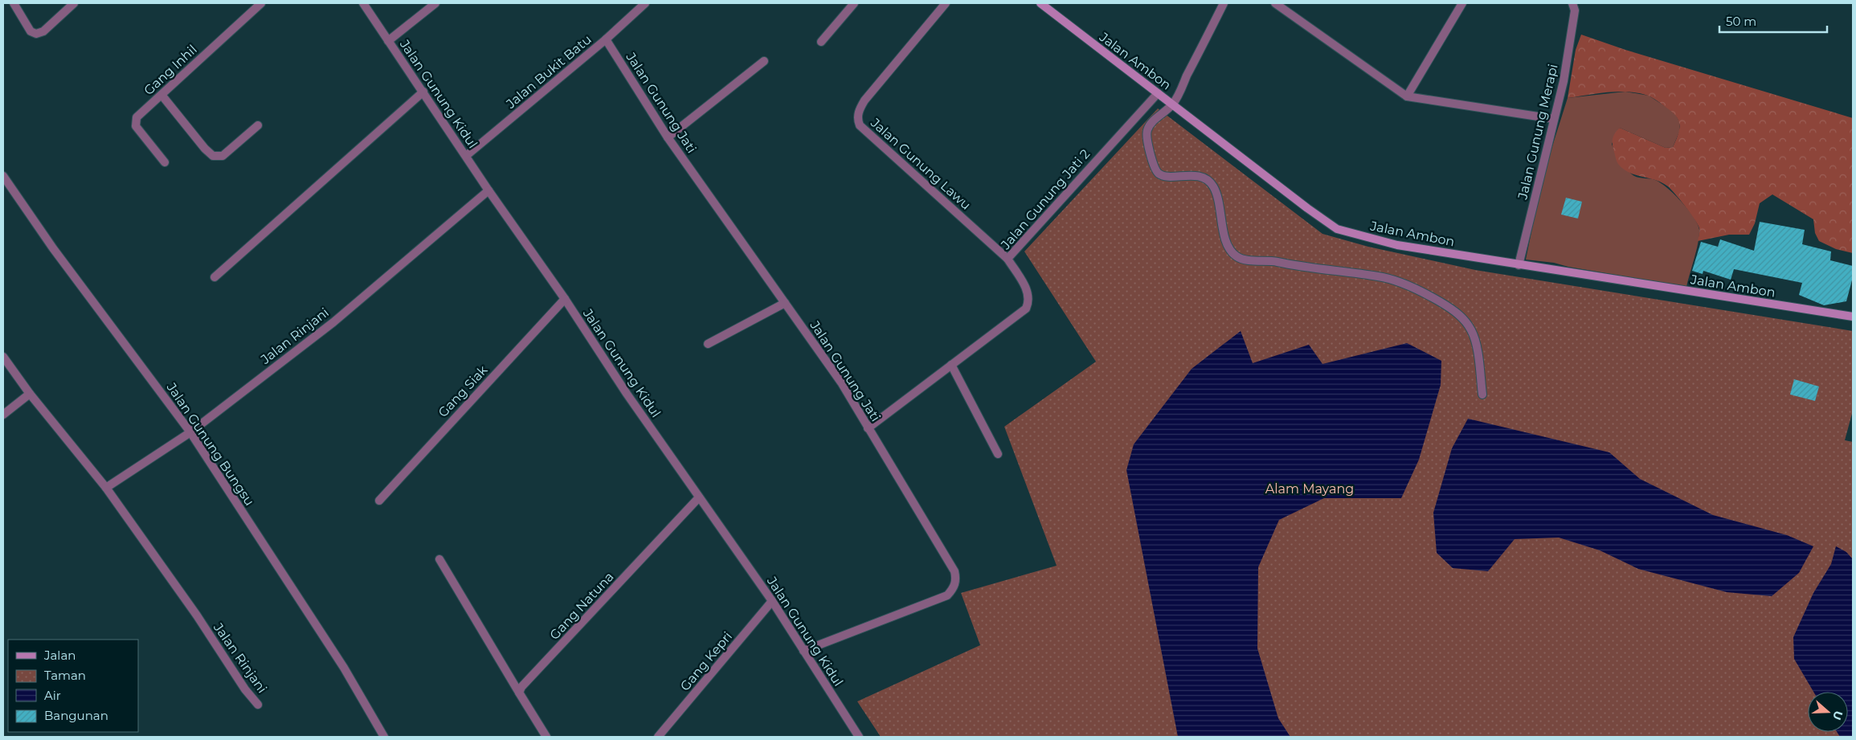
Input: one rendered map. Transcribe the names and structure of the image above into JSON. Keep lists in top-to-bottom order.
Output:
{
  "streets": {
    "street": [
      "Jalan Ambon",
      "Gang Inhil",
      "Jalan Bukit Batu",
      "Jalan Gunung Kidul",
      "Jalan Gunung Jati",
      "Jalan Gunung Merapi",
      "Jalan Gunung Lawu",
      "Jalan Gunung Jati 2",
      "Jalan Rinjani",
      "Gang Siak",
      "Jalan Gunung Bungsu",
      "Gang Natuna",
      "Gang Kepri"
    ]
  },
  "crossings": [
    ["Jalan Ambon", "Jalan Gunung Merapi"],
    ["Jalan Ambon", "Jalan Gunung Jati 2"],
    ["Jalan Bukit Batu", "Jalan Gunung Kidul"],
    ["Jalan Bukit Batu", "Jalan Gunung Jati"],
    ["Jalan Gunung Kidul", "Jalan Gunung Jati"],
    ["Jalan Gunung Kidul", "Jalan Rinjani"],
    ["Jalan Gunung Kidul", "Gang Siak"],
    ["Jalan Gunung Kidul", "Gang Natuna"],
    ["Jalan Gunung Kidul", "Gang Kepri"],
    ["Jalan Gunung Jati", "Jalan Gunung Jati 2"],
    ["Jalan Gunung Lawu", "Jalan Gunung Jati 2"],
    ["Jalan Rinjani", "Jalan Gunung Bungsu"]
  ],
  "parks": ["Alam Mayang"],
  "legend": [
    "Jalan",
    "Taman",
    "Air",
    "Bangunan"
  ],
  "scale_bar": "50 m",
  "north": "right"
}
